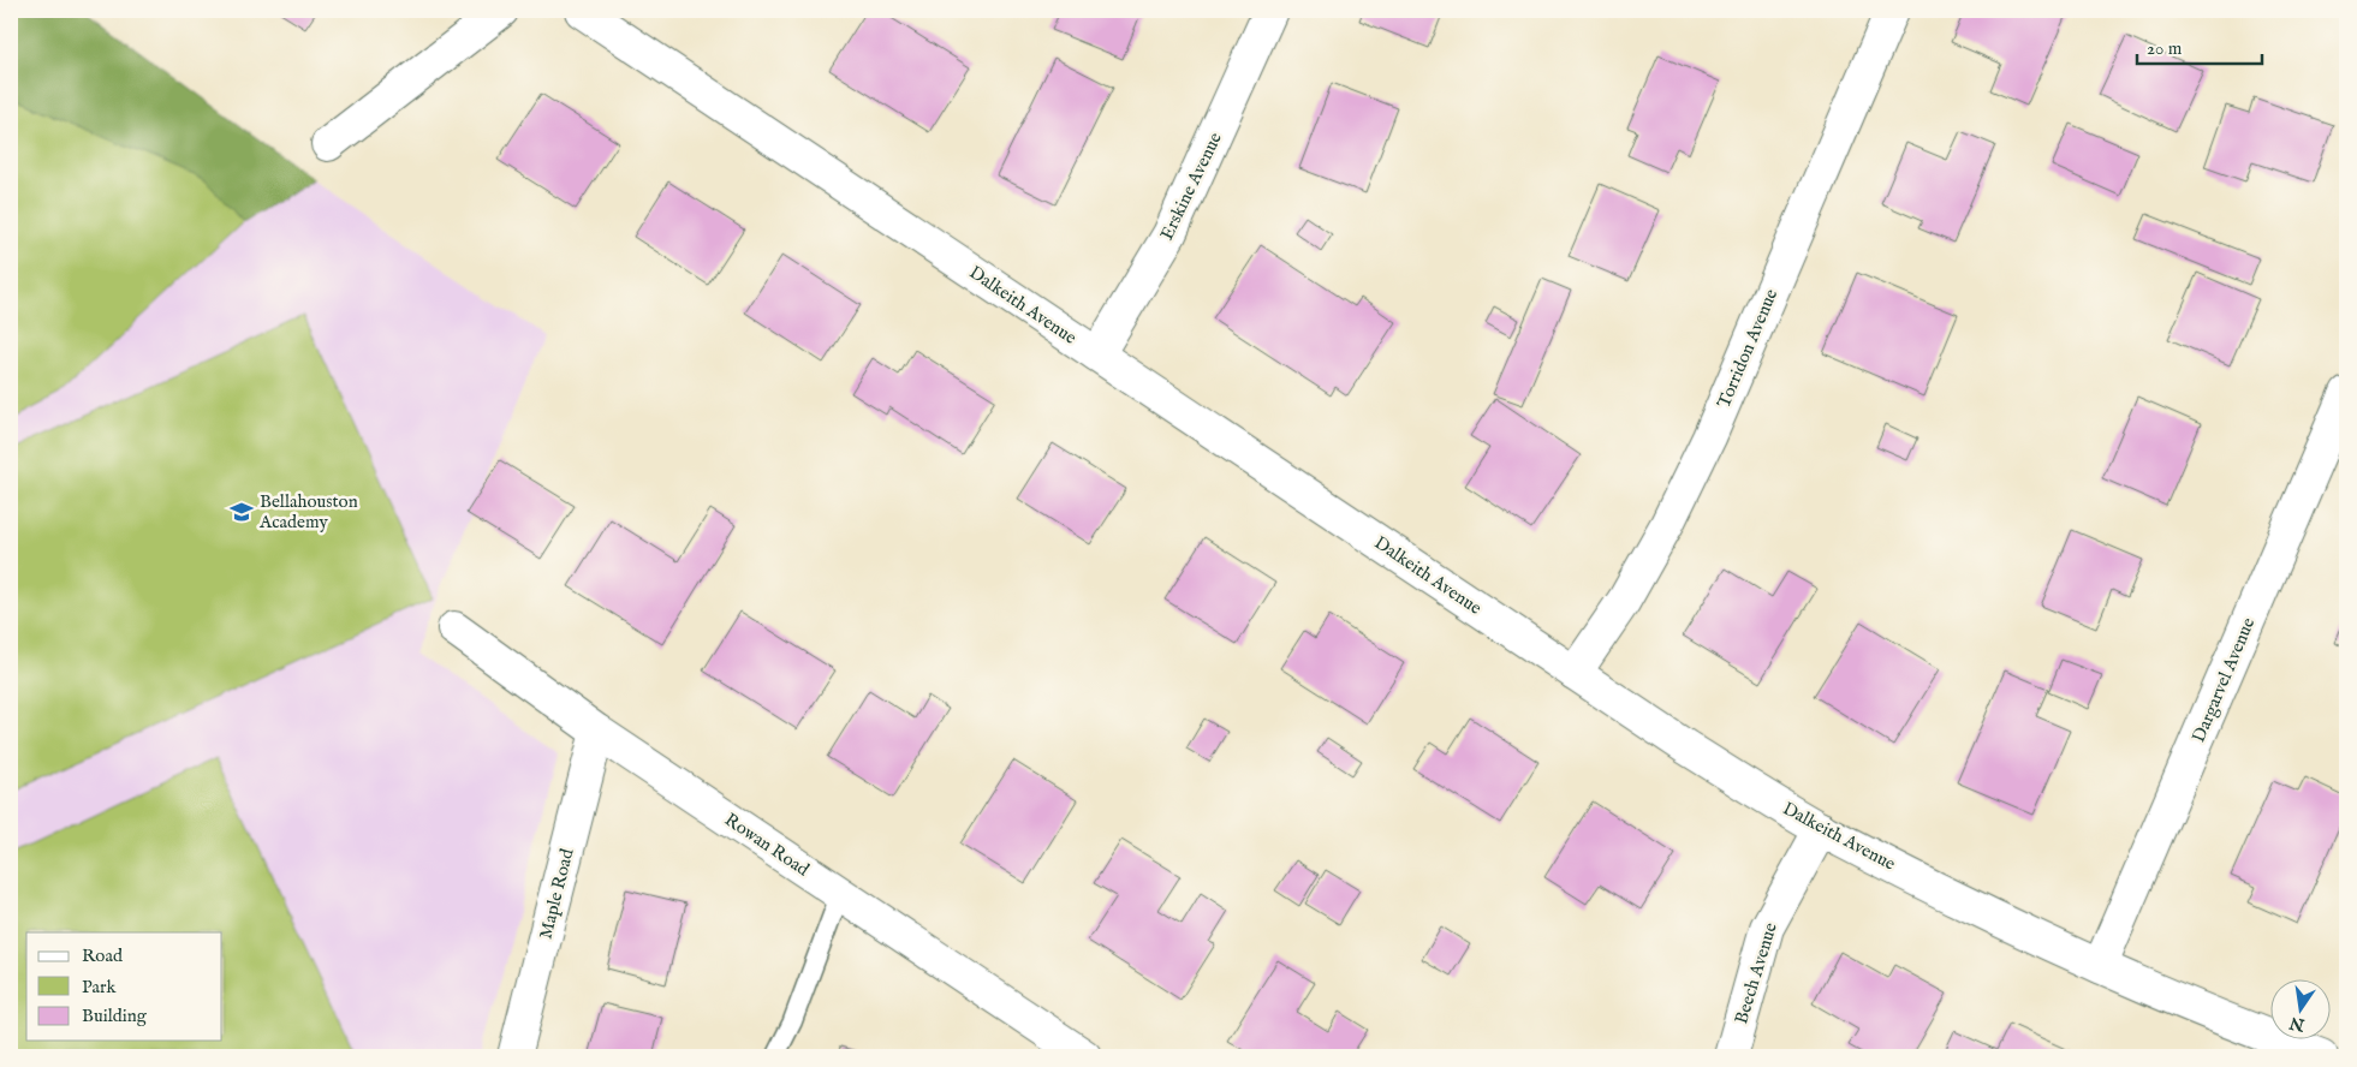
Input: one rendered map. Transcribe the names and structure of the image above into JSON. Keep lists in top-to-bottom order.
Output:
{
  "streets": {
    "street": [
      "Erskine Avenue",
      "Dalkeith Avenue",
      "Torridon Avenue",
      "Dargarvel Avenue",
      "Rowan Road",
      "Maple Road",
      "Beech Avenue"
    ]
  },
  "crossings": [
    ["Erskine Avenue", "Dalkeith Avenue"],
    ["Dalkeith Avenue", "Torridon Avenue"],
    ["Dalkeith Avenue", "Dargarvel Avenue"],
    ["Dalkeith Avenue", "Beech Avenue"],
    ["Rowan Road", "Maple Road"]
  ],
  "places": {
    "school or university": ["Bellahouston Academy"]
  },
  "legend": ["Road", "Park", "Building"],
  "scale_bar": "20 m",
  "north": "bottom"
}
